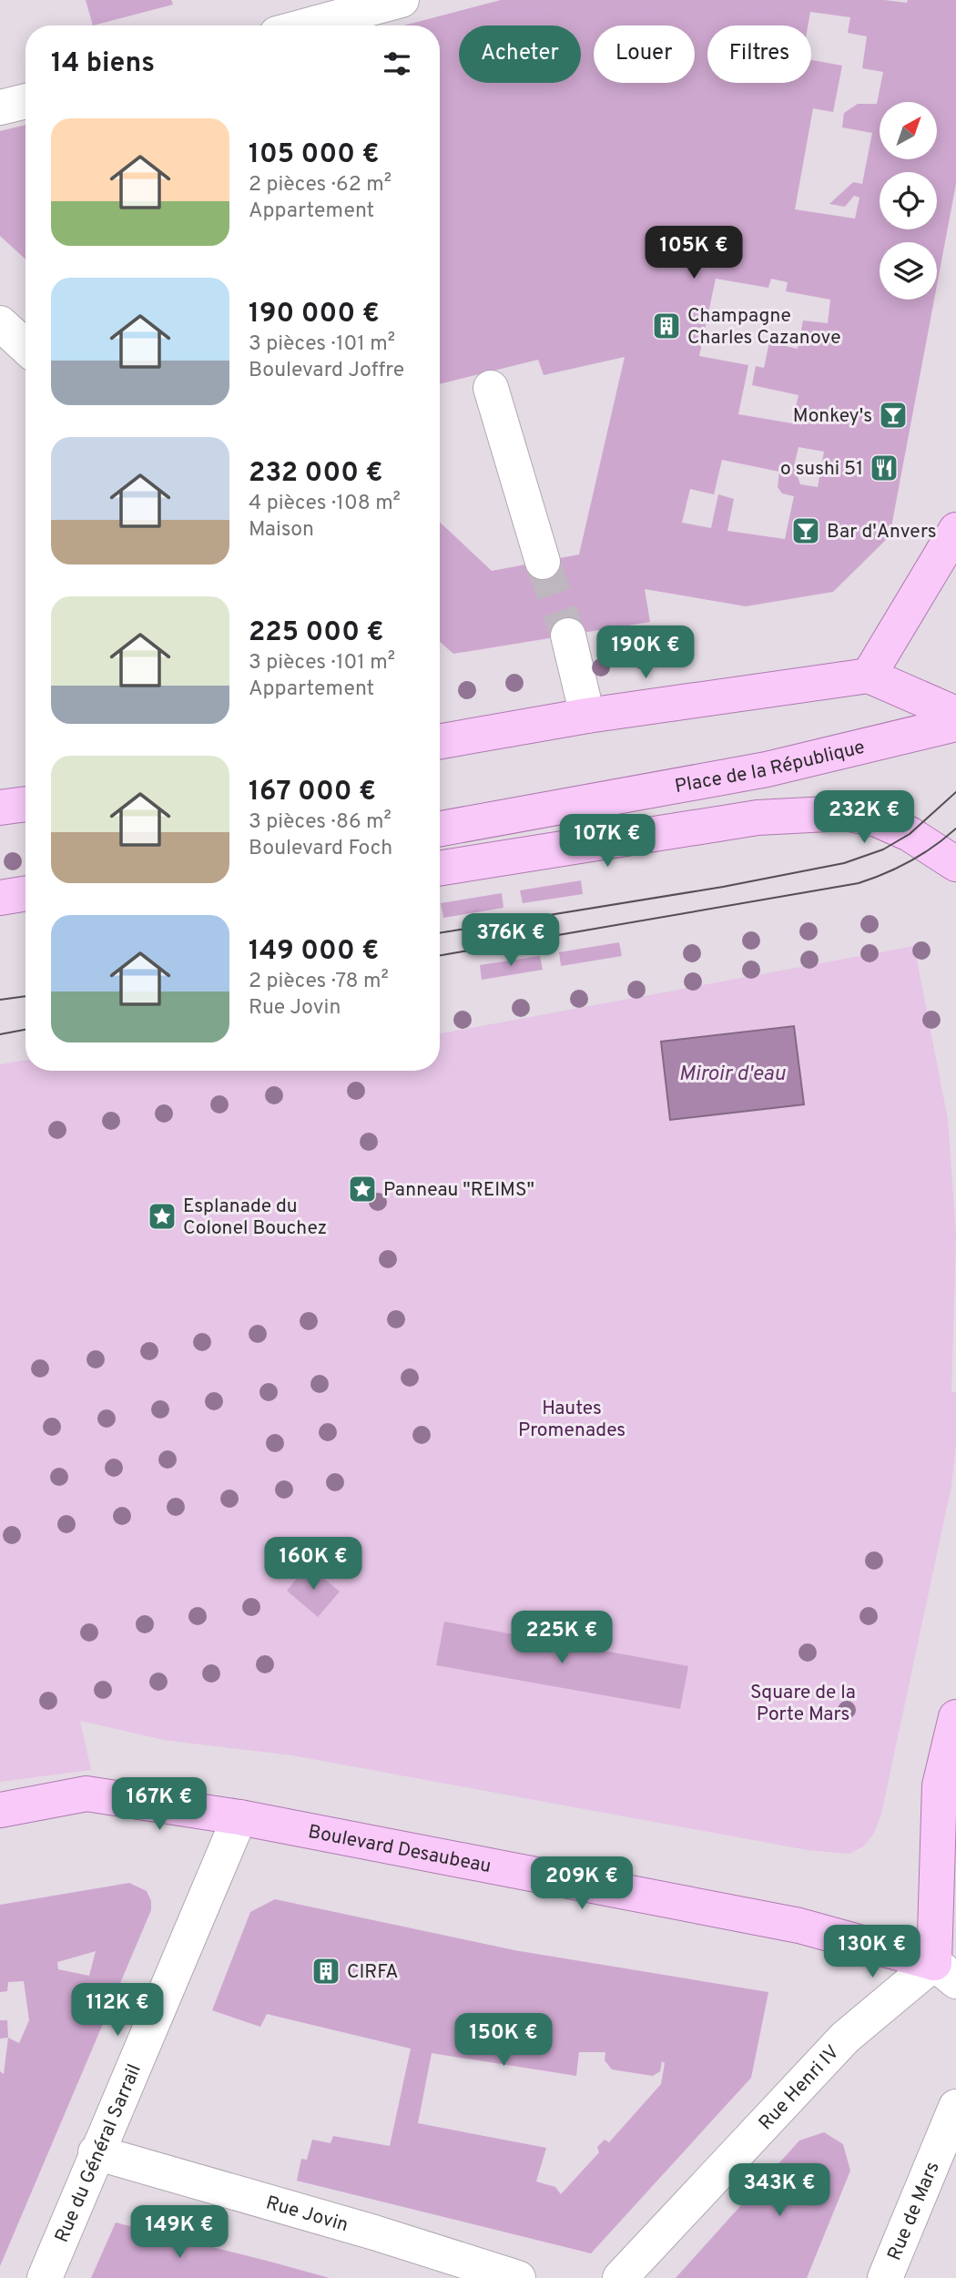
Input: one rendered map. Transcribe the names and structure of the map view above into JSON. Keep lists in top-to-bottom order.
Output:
{
  "streets": {
    "main road": ["Place de la République", "Boulevard Desaubeau"],
    "street": [
      "Rue Henri IV",
      "Rue du Général Sarrail",
      "Rue de Mars",
      "Rue Jovin"
    ]
  },
  "crossings": [
    ["Boulevard Desaubeau", "Rue Henri IV"],
    ["Boulevard Desaubeau", "Rue du Général Sarrail"],
    ["Rue du Général Sarrail", "Rue Jovin"]
  ],
  "water": ["Miroir d'eau"],
  "parks": ["Hautes Promenades", "Square de la Porte Mars"],
  "places": {
    "building": ["Champagne Charles Cazanove", "CIRFA"],
    "bar": ["Monkey's", "Bar d'Anvers"],
    "restaurant": ["o sushi 51"],
    "place": ["Panneau \"REIMS\"", "Esplanade du Colonel Bouchez"]
  },
  "north": "top right",
  "page": {
    "chip": ["Acheter", "Louer", "Filtres"],
    "heading": "14 biens",
    "list": [
      {
        "name": "105 000 €",
        "note": "2 pièces · 62 m² · Appartement"
      },
      {
        "name": "190 000 €",
        "note": "3 pièces · 101 m² · Boulevard Joffre"
      },
      {
        "name": "232 000 €",
        "note": "4 pièces · 108 m² · Maison"
      },
      {
        "name": "225 000 €",
        "note": "3 pièces · 101 m² · Appartement"
      },
      {
        "name": "167 000 €",
        "note": "3 pièces · 86 m² · Boulevard Foch"
      },
      {
        "name": "149 000 €",
        "note": "2 pièces · 78 m² · Rue Jovin"
      }
    ],
    "price": [
      "105K €",
      "190K €",
      "232K €",
      "107K €",
      "376K €",
      "160K €",
      "225K €",
      "167K €",
      "209K €",
      "130K €",
      "112K €",
      "150K €",
      "343K €",
      "149K €"
    ]
  }
}
